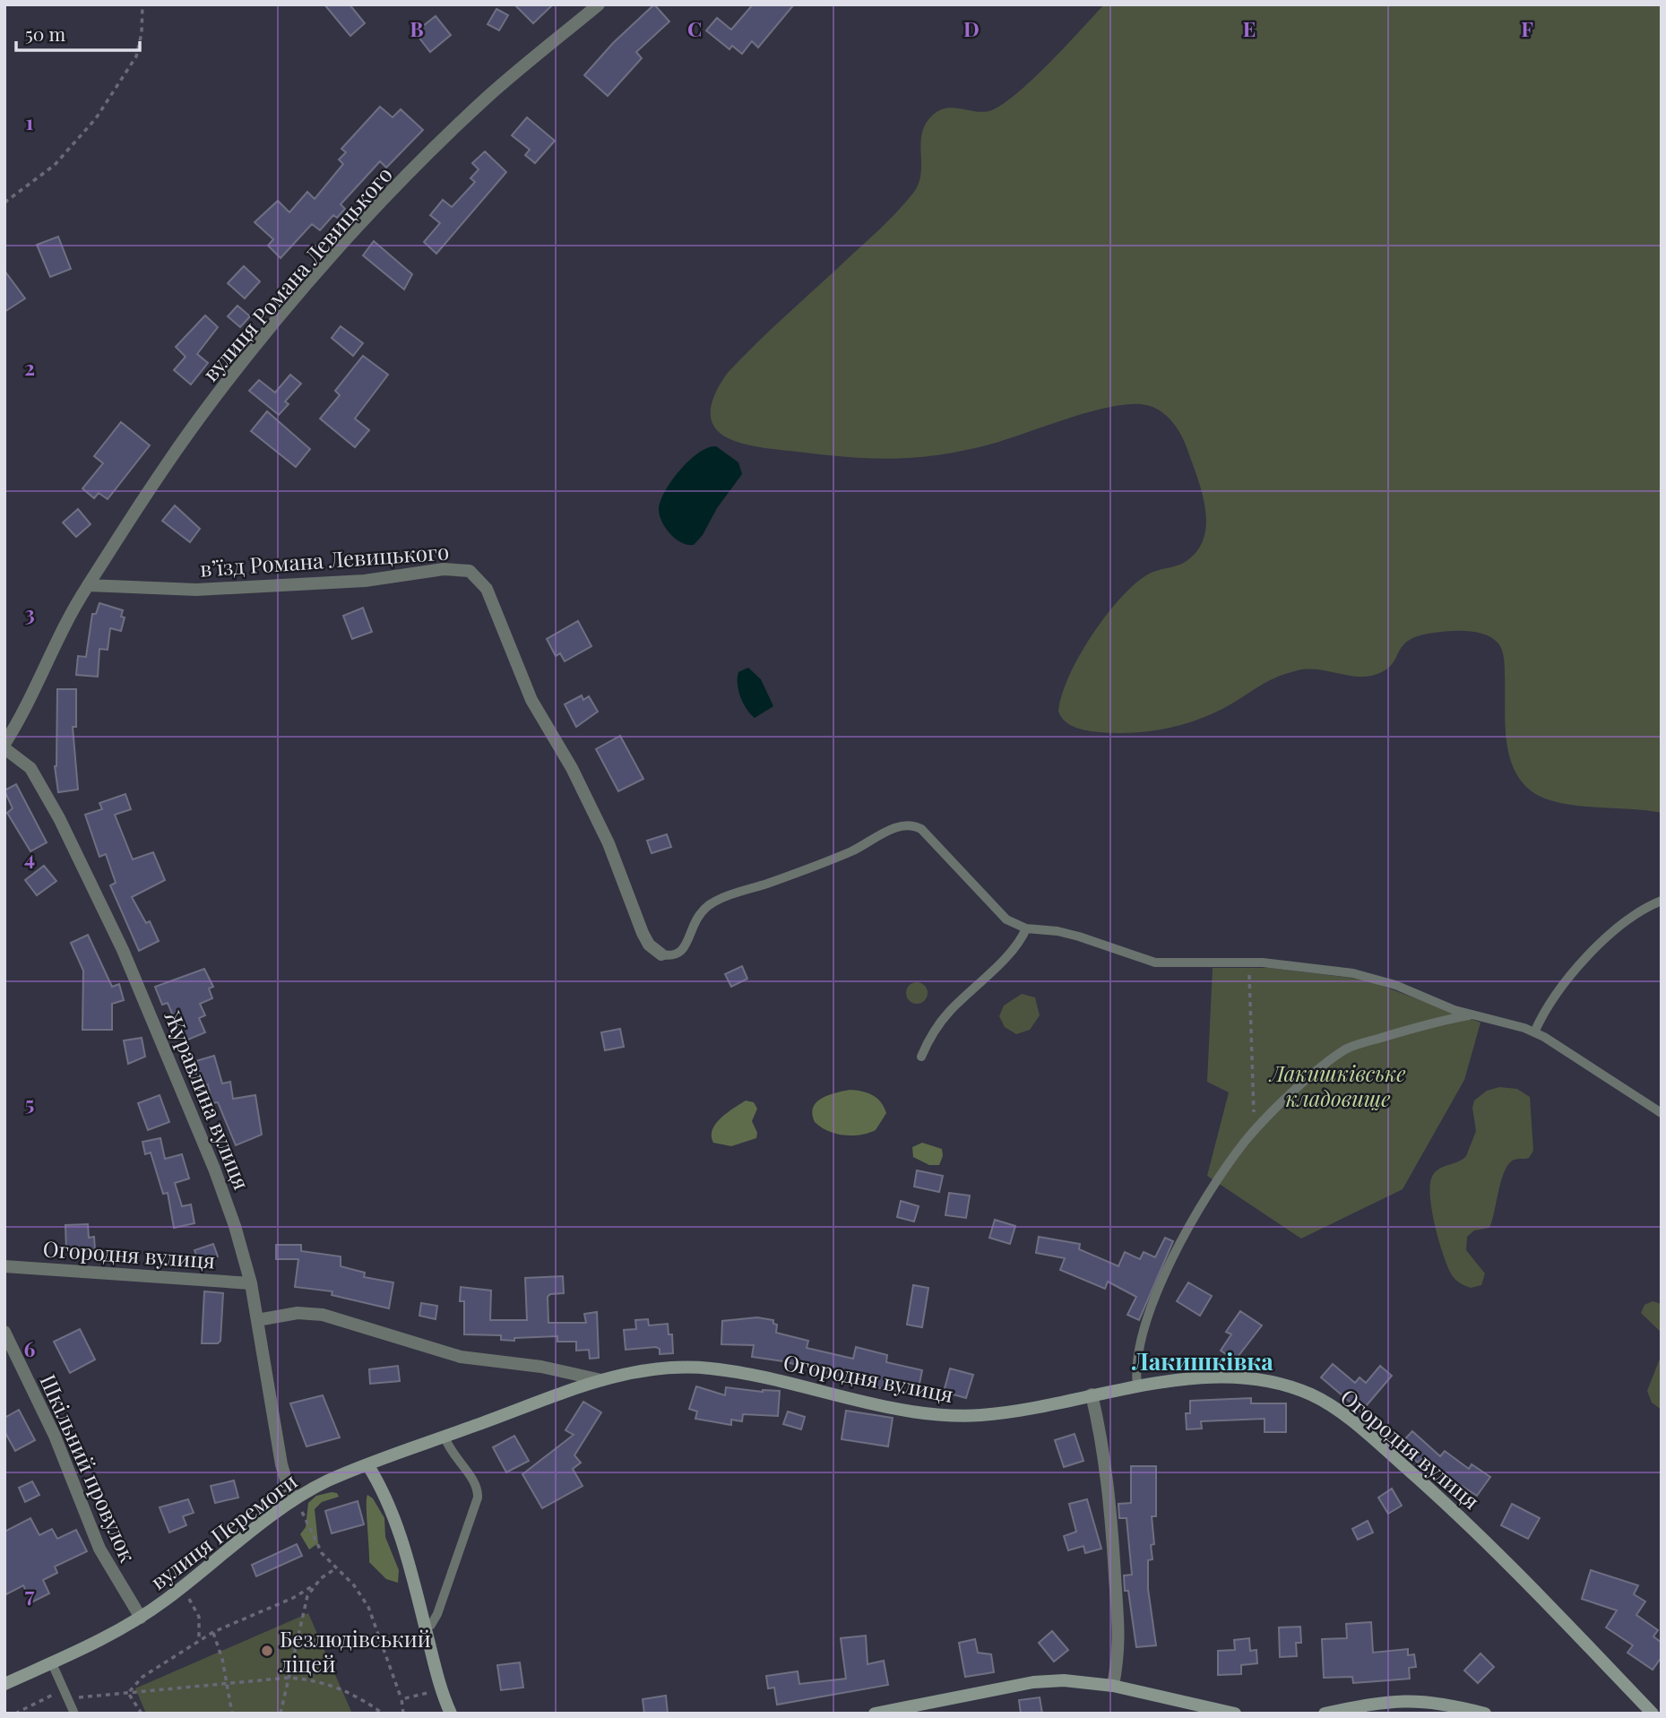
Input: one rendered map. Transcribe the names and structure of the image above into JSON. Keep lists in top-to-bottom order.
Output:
{
  "streets": {
    "street": [
      "вулиця Романа Левицького",
      "в’їзд Романа Левицького",
      "Журавлина вулиця",
      "Огородня вулиця",
      "Шкільний провулок",
      "вулиця Перемоги"
    ]
  },
  "crossings": [
    ["вулиця Романа Левицького", "в’їзд Романа Левицького"],
    ["вулиця Романа Левицького", "Журавлина вулиця"],
    ["Журавлина вулиця", "Огородня вулиця"],
    ["Журавлина вулиця", "вулиця Перемоги"],
    ["Огородня вулиця", "вулиця Перемоги"],
    ["Шкільний провулок", "вулиця Перемоги"]
  ],
  "districts": ["Лакишківка"],
  "parks": ["Лакишківське кладовище"],
  "places": ["Безлюдівський ліцей"],
  "scale_bar": "50 m",
  "grid": {
    "columns": [
      "B",
      "C",
      "D",
      "E",
      "F"
    ],
    "rows": [
      "1",
      "2",
      "3",
      "4",
      "5",
      "6",
      "7"
    ]
  }
}
